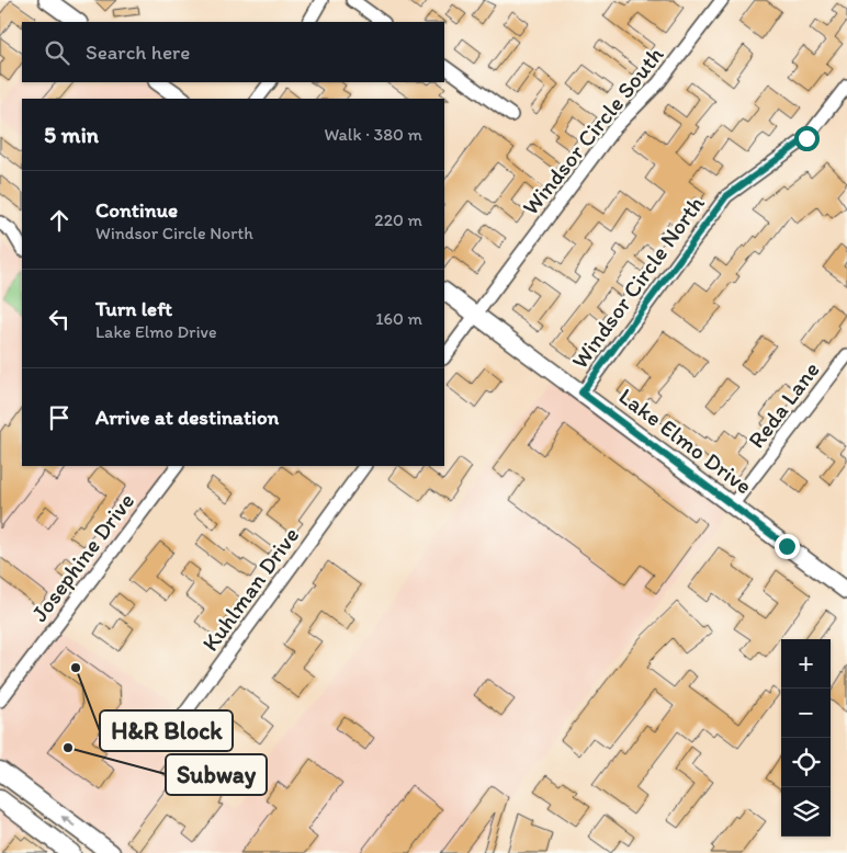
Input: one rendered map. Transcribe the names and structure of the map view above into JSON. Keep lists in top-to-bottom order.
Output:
{
  "streets": {
    "main road": ["Lake Elmo Drive"],
    "street": [
      "Windsor Circle South",
      "Windsor Circle North",
      "Reda Lane",
      "Josephine Drive",
      "Kuhlman Drive"
    ]
  },
  "crossings": [
    ["Windsor Circle South", "Lake Elmo Drive"],
    ["Windsor Circle North", "Lake Elmo Drive"],
    ["Reda Lane", "Lake Elmo Drive"]
  ],
  "places": ["H&R Block", "Subway"],
  "page": {
    "search": "Search here",
    "heading": ["5 min", "Walk · 380 m"],
    "list": [
      ["Continue", "Windsor Circle North", "220 m"],
      ["Turn left", "Lake Elmo Drive", "160 m"],
      "Arrive at destination"
    ],
    "map_buttons": ["+", "−"]
  }
}
